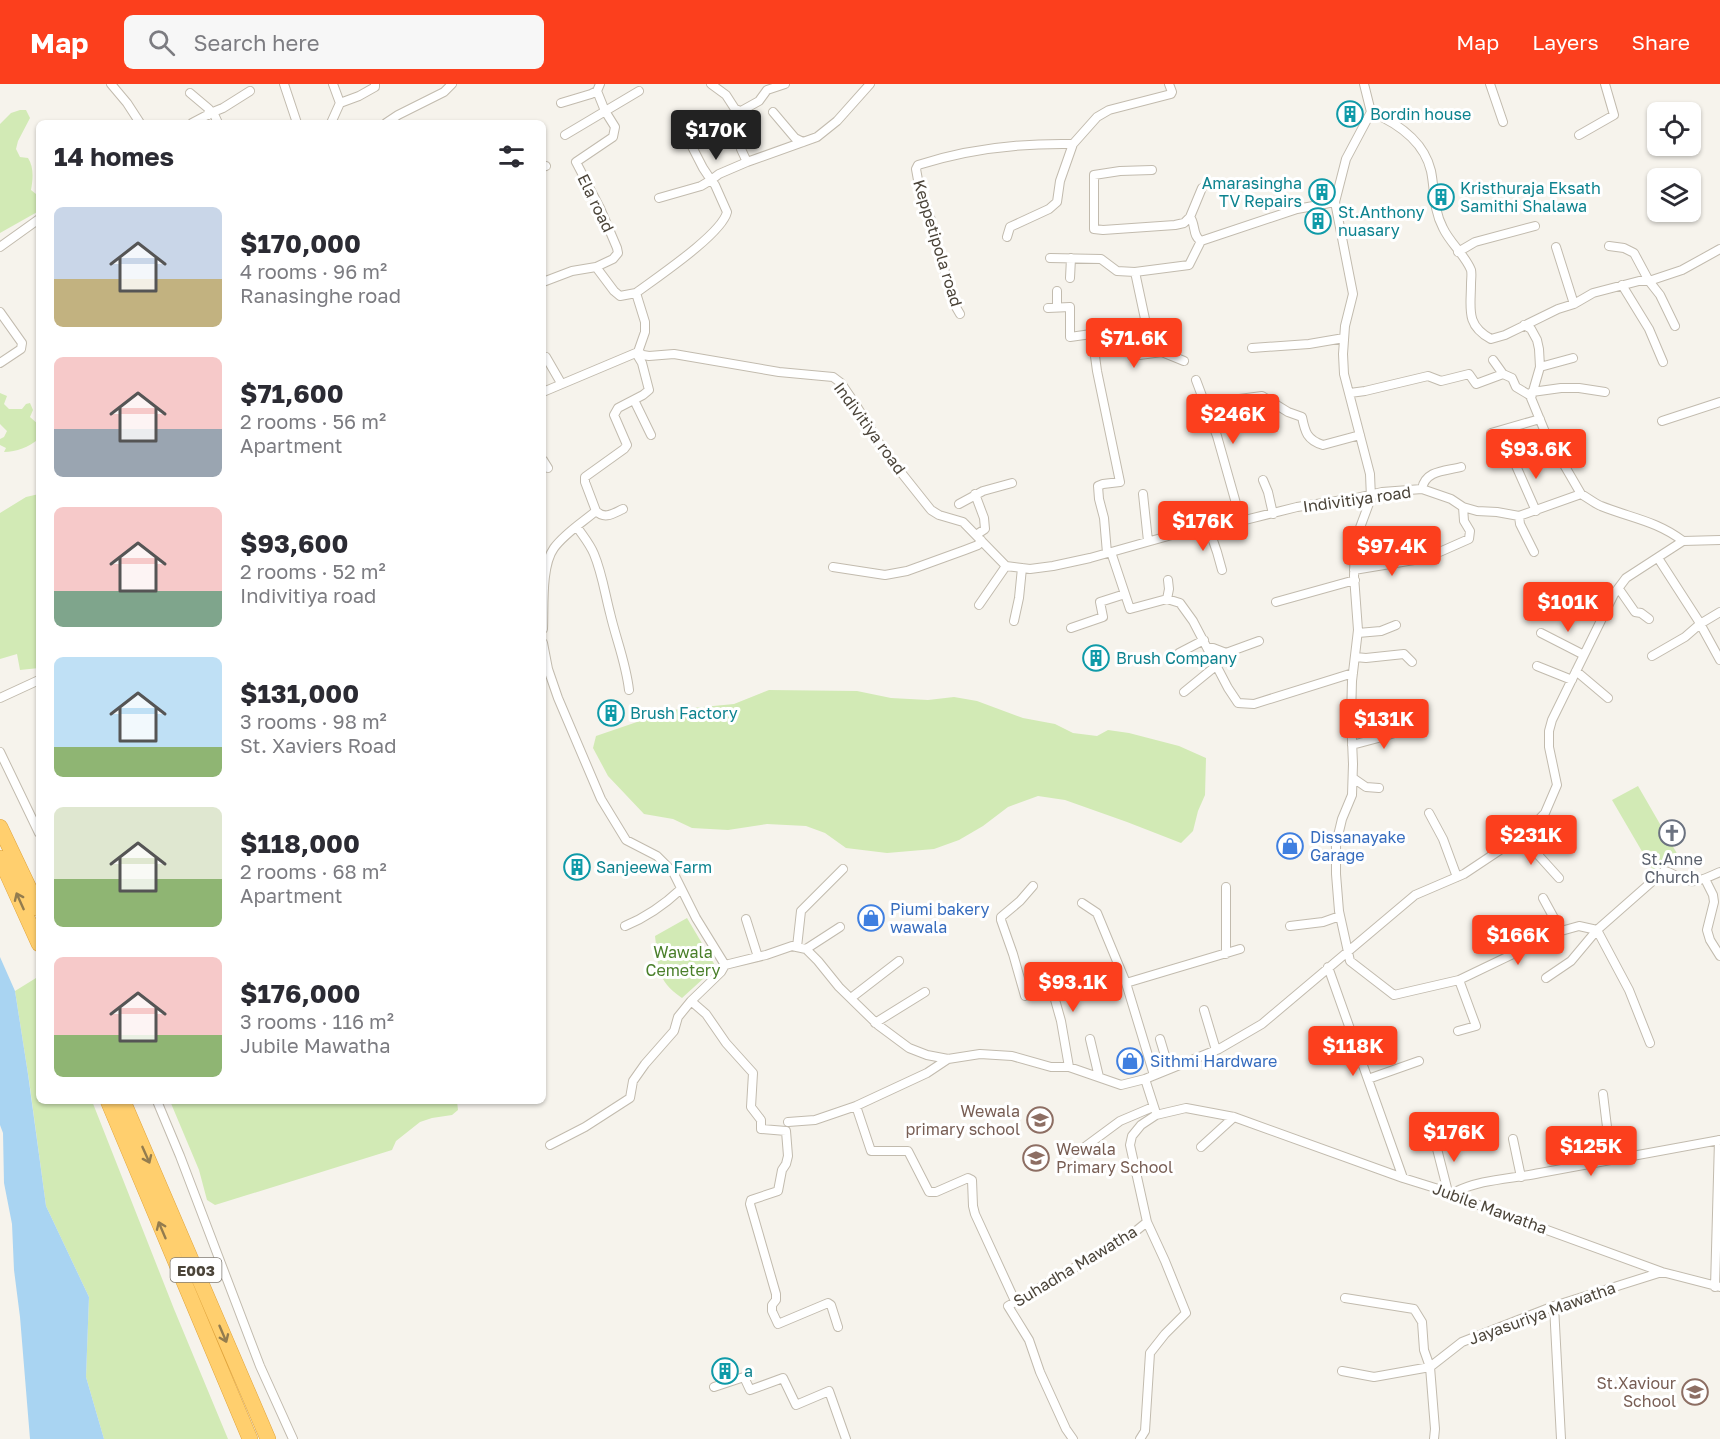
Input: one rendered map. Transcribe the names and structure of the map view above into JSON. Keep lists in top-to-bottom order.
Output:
{
  "streets": {
    "highway": ["E003"],
    "street": [
      "Ela road",
      "Keppetipola road",
      "Indivitiya road",
      "Jubile Mawatha",
      "Suhadha Mawatha",
      "Jayasuriya Mawatha"
    ]
  },
  "crossings": [
    ["Jubile Mawatha", "Jayasuriya Mawatha"]
  ],
  "parks": ["Wawala Cemetery"],
  "places": {
    "building": [
      "Bordin house",
      "Amarasingha TV Repairs",
      "Kristhuraja Eksath Samithi Shalawa",
      "St.Anthony nuasary",
      "Brush Company",
      "Brush Factory",
      "Sanjeewa Farm",
      "a"
    ],
    "church": ["St.Anne Church"],
    "shop": ["Dissanayake Garage", "Piumi bakery wawala", "Sithmi Hardware"],
    "school or university": ["Wewala primary school", "Wewala Primary School", "St.Xaviour School"]
  },
  "page": {
    "header": "Map",
    "search": "Search here",
    "nav": ["Map", "Layers", "Share"],
    "price": [
      "$170K",
      "$71.6K",
      "$246K",
      "$93.6K",
      "$176K",
      "$97.4K",
      "$101K",
      "$131K",
      "$231K",
      "$166K",
      "$93.1K",
      "$118K",
      "$176K",
      "$125K"
    ],
    "heading": "14 homes",
    "list": [
      {
        "name": "$170,000",
        "note": "4 rooms · 96 m² · Ranasinghe road"
      },
      {
        "name": "$71,600",
        "note": "2 rooms · 56 m² · Apartment"
      },
      {
        "name": "$93,600",
        "note": "2 rooms · 52 m² · Indivitiya road"
      },
      {
        "name": "$131,000",
        "note": "3 rooms · 98 m² · St. Xaviers Road"
      },
      {
        "name": "$118,000",
        "note": "2 rooms · 68 m² · Apartment"
      },
      {
        "name": "$176,000",
        "note": "3 rooms · 116 m² · Jubile Mawatha"
      }
    ]
  }
}
